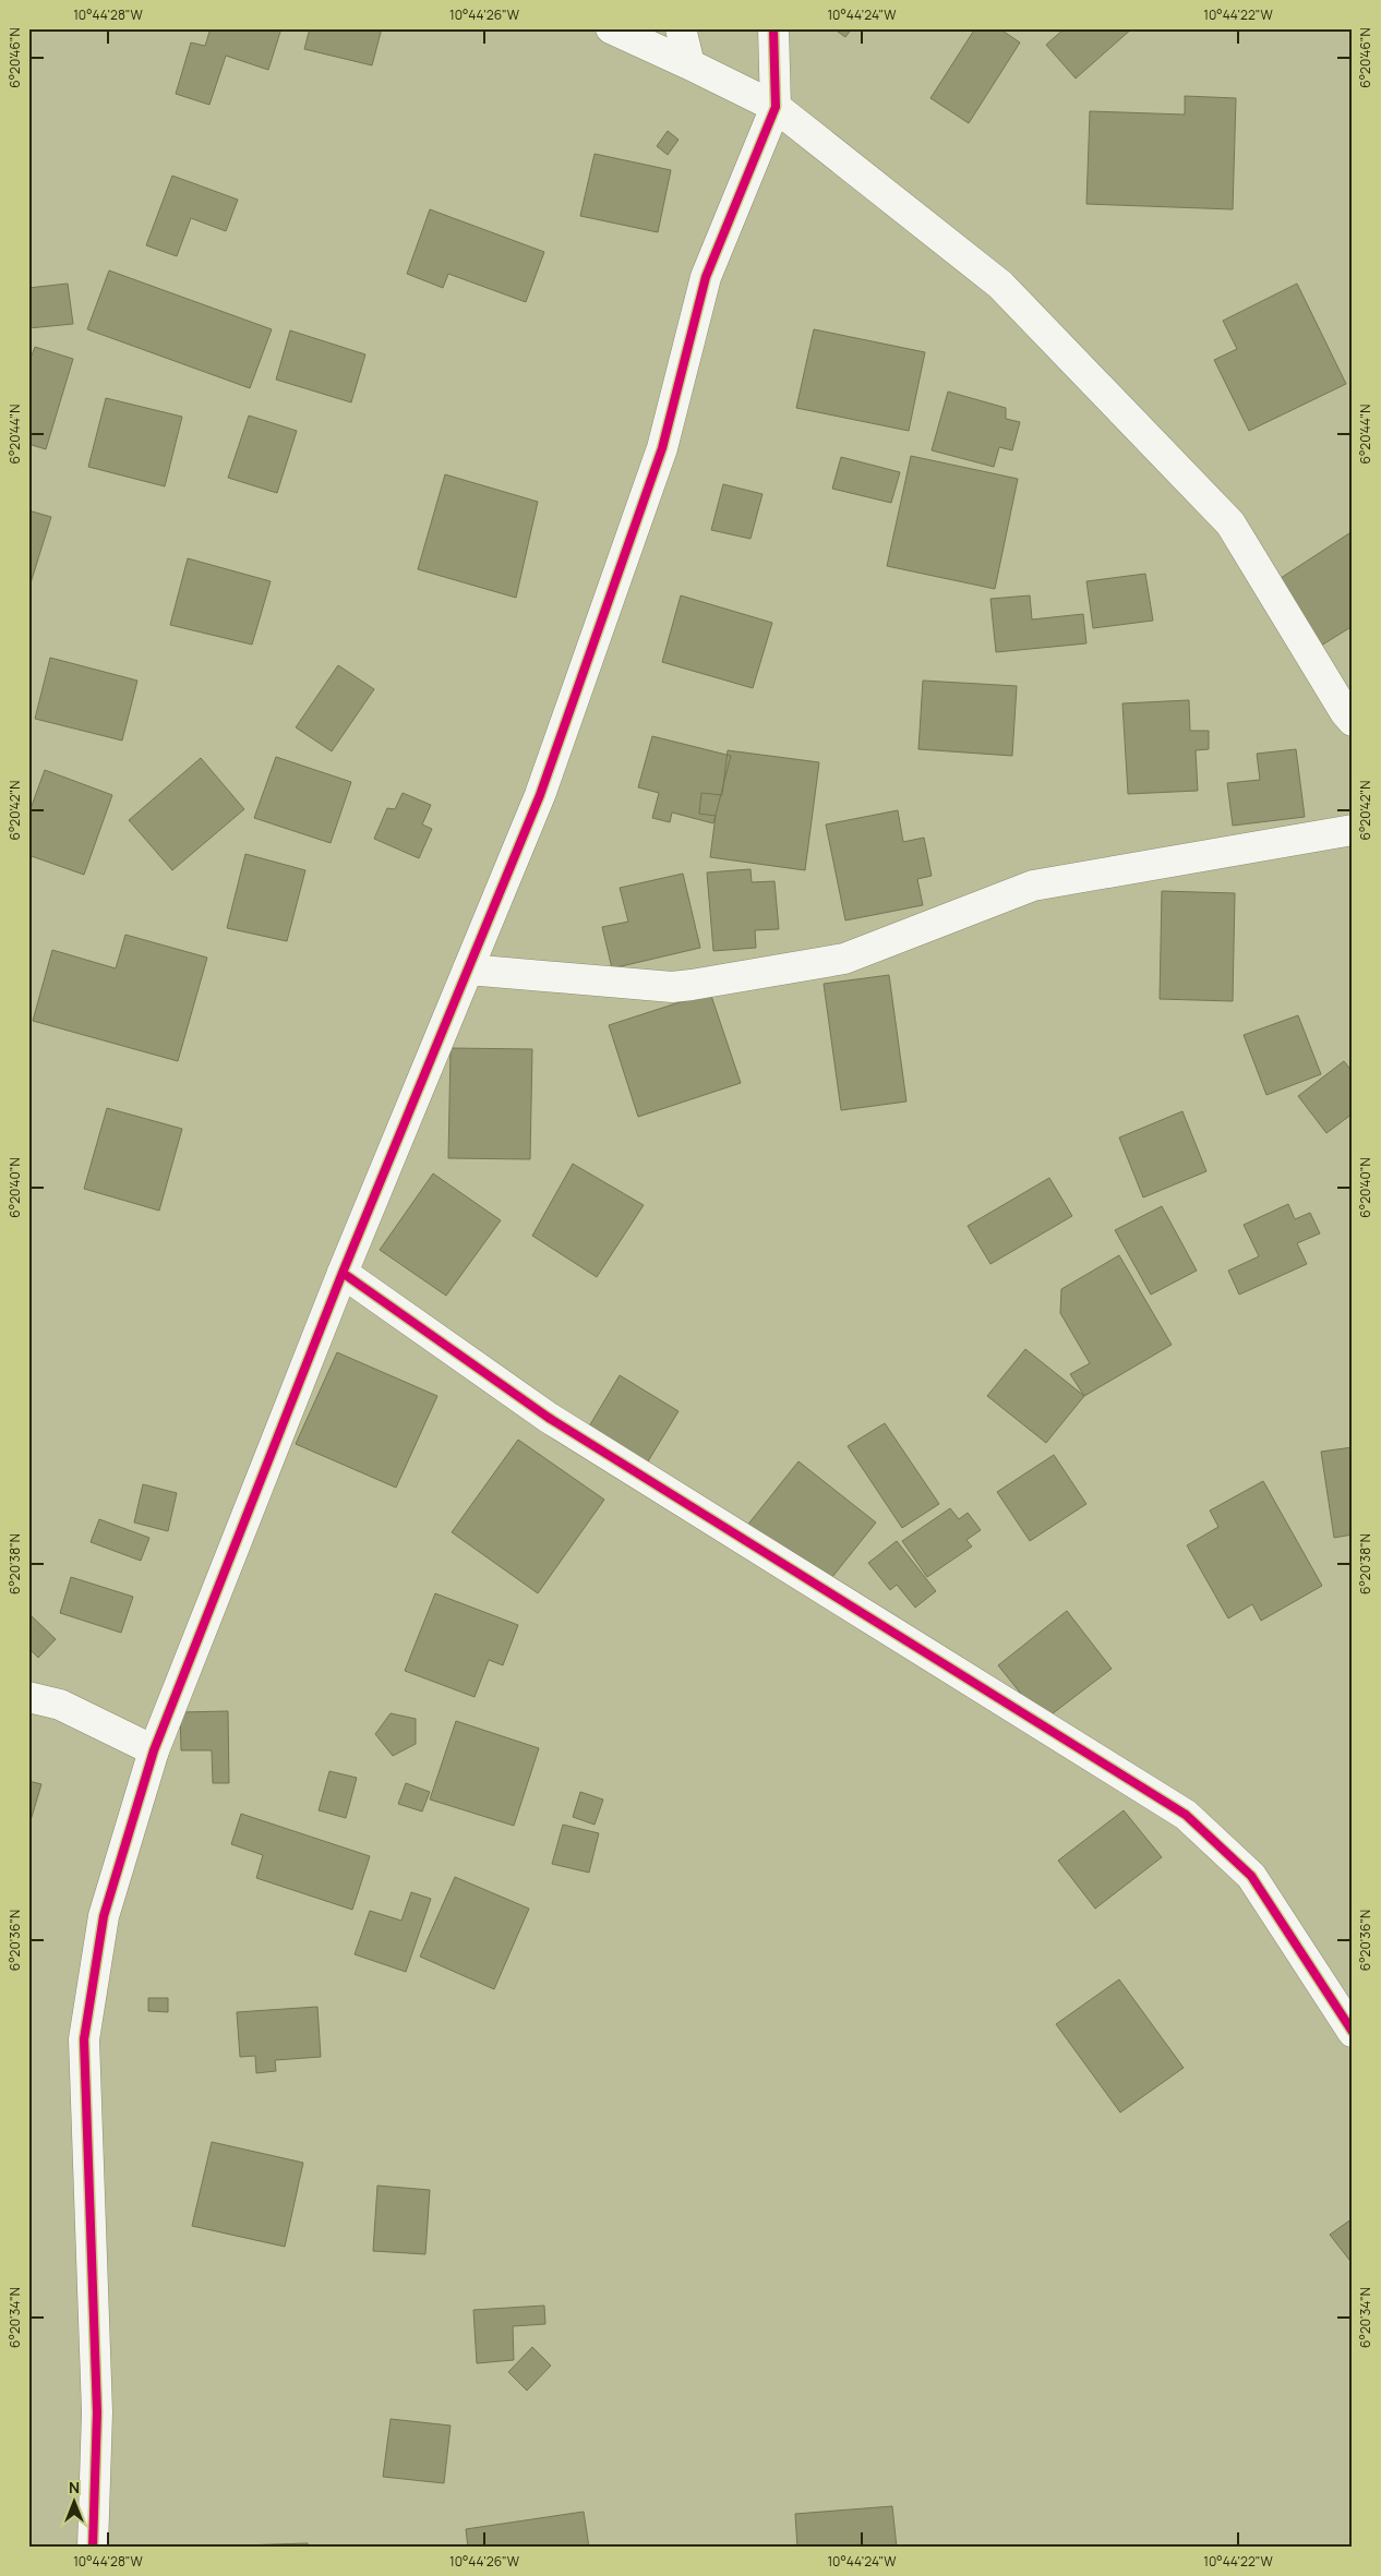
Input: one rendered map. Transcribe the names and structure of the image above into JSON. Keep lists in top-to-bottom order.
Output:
{
  "north": "top",
  "coordinates": [
    "10°44'28\"W",
    "10°44'26\"W",
    "10°44'24\"W",
    "10°44'22\"W",
    "6°20'46\"N",
    "6°20'44\"N",
    "6°20'42\"N",
    "6°20'40\"N",
    "6°20'38\"N",
    "6°20'36\"N",
    "6°20'34\"N"
  ]
}
